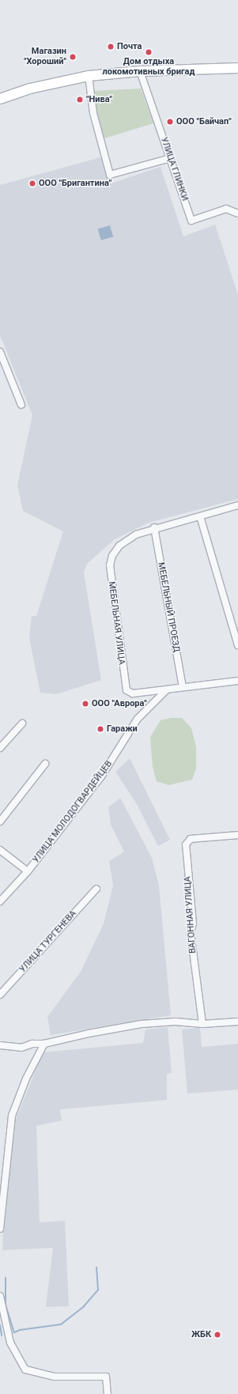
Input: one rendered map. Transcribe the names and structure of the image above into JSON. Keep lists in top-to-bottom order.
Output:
{
  "streets": {
    "street": [
      "УЛИЦА ГЛИНКИ",
      "МЕБЕЛЬНЫЙ ПРОЕЗД",
      "МЕБЕЛЬНАЯ УЛИЦА",
      "УЛИЦА МОЛОДОГВАРДЕЙЦЕВ",
      "ВАГОННАЯ УЛИЦА",
      "УЛИЦА ТУРГЕНЕВА"
    ]
  },
  "crossings": [
    ["МЕБЕЛЬНЫЙ ПРОЕЗД", "МЕБЕЛЬНАЯ УЛИЦА"],
    ["МЕБЕЛЬНАЯ УЛИЦА", "УЛИЦА МОЛОДОГВАРДЕЙЦЕВ"]
  ],
  "places": [
    "Почта",
    "Дом отдыха локомотивных бригад",
    "Магазин \"Хороший\"",
    "\"Нива\"",
    "ООО \"Байчап\"",
    "ООО \"Бригантина\"",
    "ООО \"Аврора\"",
    "Гаражи",
    "ЖБК"
  ]
}
